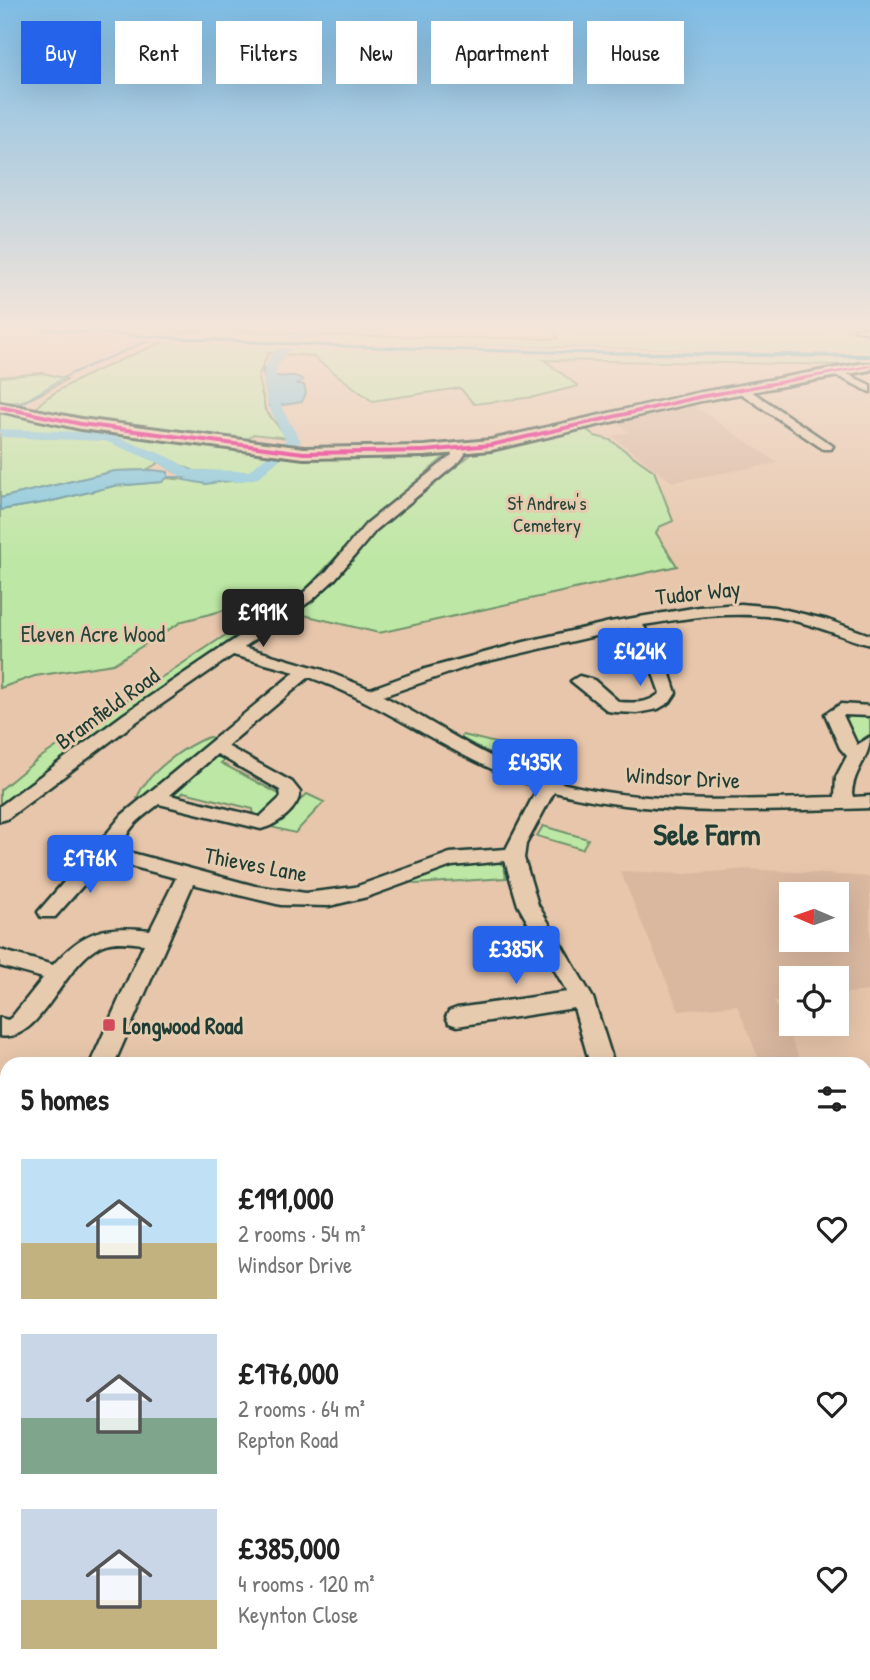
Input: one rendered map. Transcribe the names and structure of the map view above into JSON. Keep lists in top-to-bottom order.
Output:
{
  "streets": {
    "street": [
      "Tudor Way",
      "Bramfield Road",
      "Windsor Drive",
      "Thieves Lane"
    ]
  },
  "crossings": [
    ["Tudor Way", "Windsor Drive"],
    ["Bramfield Road", "Windsor Drive"]
  ],
  "districts": ["Sele Farm"],
  "parks": ["St Andrew's Cemetery", "Eleven Acre Wood"],
  "places": {
    "transit": ["Longwood Road"]
  },
  "north": "left",
  "page": {
    "chip": [
      "Buy",
      "Rent",
      "Filters",
      "New",
      "Apartment",
      "House"
    ],
    "price": [
      "£191K",
      "£424K",
      "£435K",
      "£176K",
      "£385K"
    ],
    "heading": "5 homes",
    "list": [
      {
        "name": "£191,000",
        "note": "2 rooms · 54 m² · Windsor Drive"
      },
      {
        "name": "£176,000",
        "note": "2 rooms · 64 m² · Repton Road"
      },
      {
        "name": "£385,000",
        "note": "4 rooms · 120 m² · Keynton Close"
      }
    ]
  }
}
